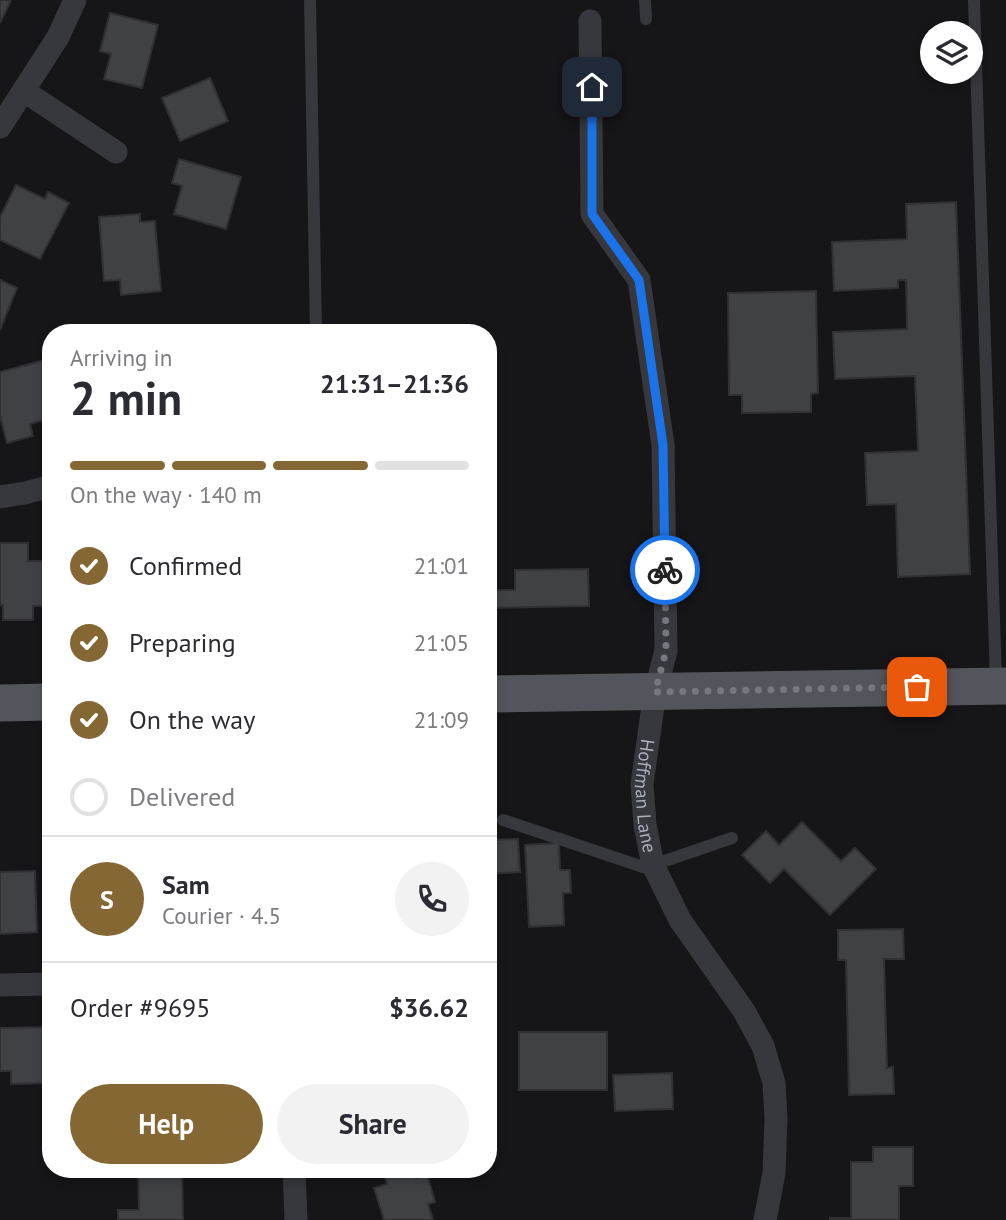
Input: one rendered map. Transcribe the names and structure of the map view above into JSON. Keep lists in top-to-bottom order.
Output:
{
  "streets": {
    "street": ["Hoffman Lane"]
  },
  "page": {
    "heading": ["2 min", "Arriving in", "21:31–21:36"],
    "panel": [
      "Sam",
      "Courier · 4.5",
      "Order #9695",
      "$36.62"
    ],
    "bar": "On the way · 140 m",
    "list": [
      ["Confirmed", "21:01"],
      ["Preparing", "21:05"],
      ["On the way", "21:09"],
      "Delivered"
    ],
    "round": "S",
    "buttons": ["Help", "Share"]
  }
}
